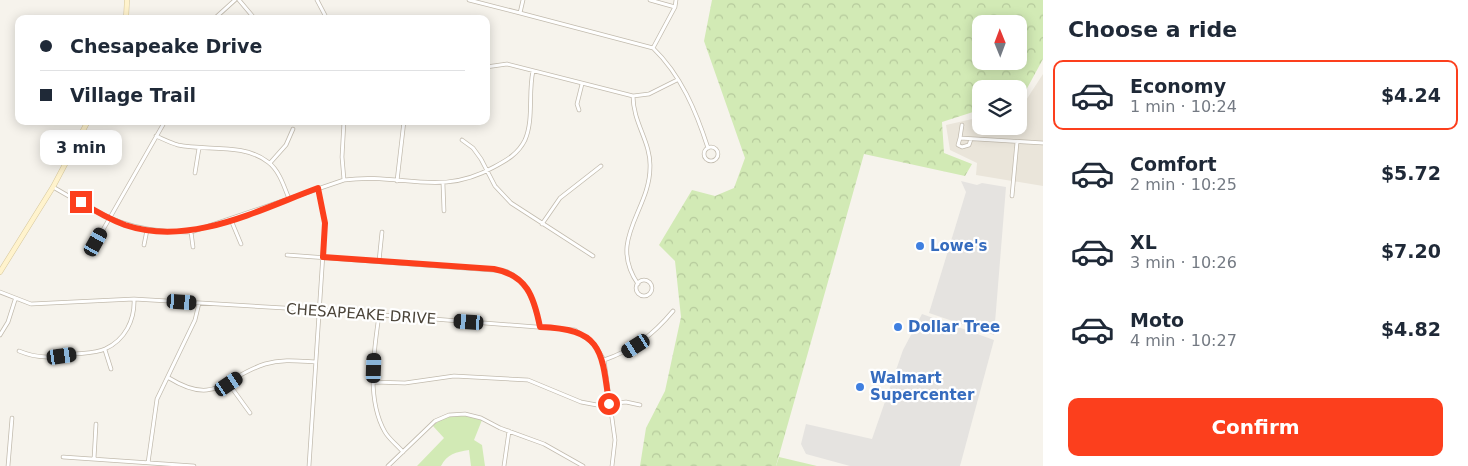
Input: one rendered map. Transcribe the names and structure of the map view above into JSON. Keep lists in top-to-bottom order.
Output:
{
  "streets": {
    "street": ["CHESAPEAKE DRIVE"]
  },
  "places": ["Lowe's", "Dollar Tree", "Walmart Supercenter"],
  "north": "top",
  "page": {
    "heading": "Choose a ride",
    "banner": ["Chesapeake Drive", "Village Trail"],
    "list": [
      {
        "name": "Economy",
        "note": "1 min · 10:24",
        "value": "$4.24"
      },
      {
        "name": "Comfort",
        "note": "2 min · 10:25",
        "value": "$5.72"
      },
      {
        "name": "XL",
        "note": "3 min · 10:26",
        "value": "$7.20"
      },
      {
        "name": "Moto",
        "note": "4 min · 10:27",
        "value": "$4.82"
      }
    ],
    "bubble": "3 min",
    "buttons": "Confirm"
  }
}
